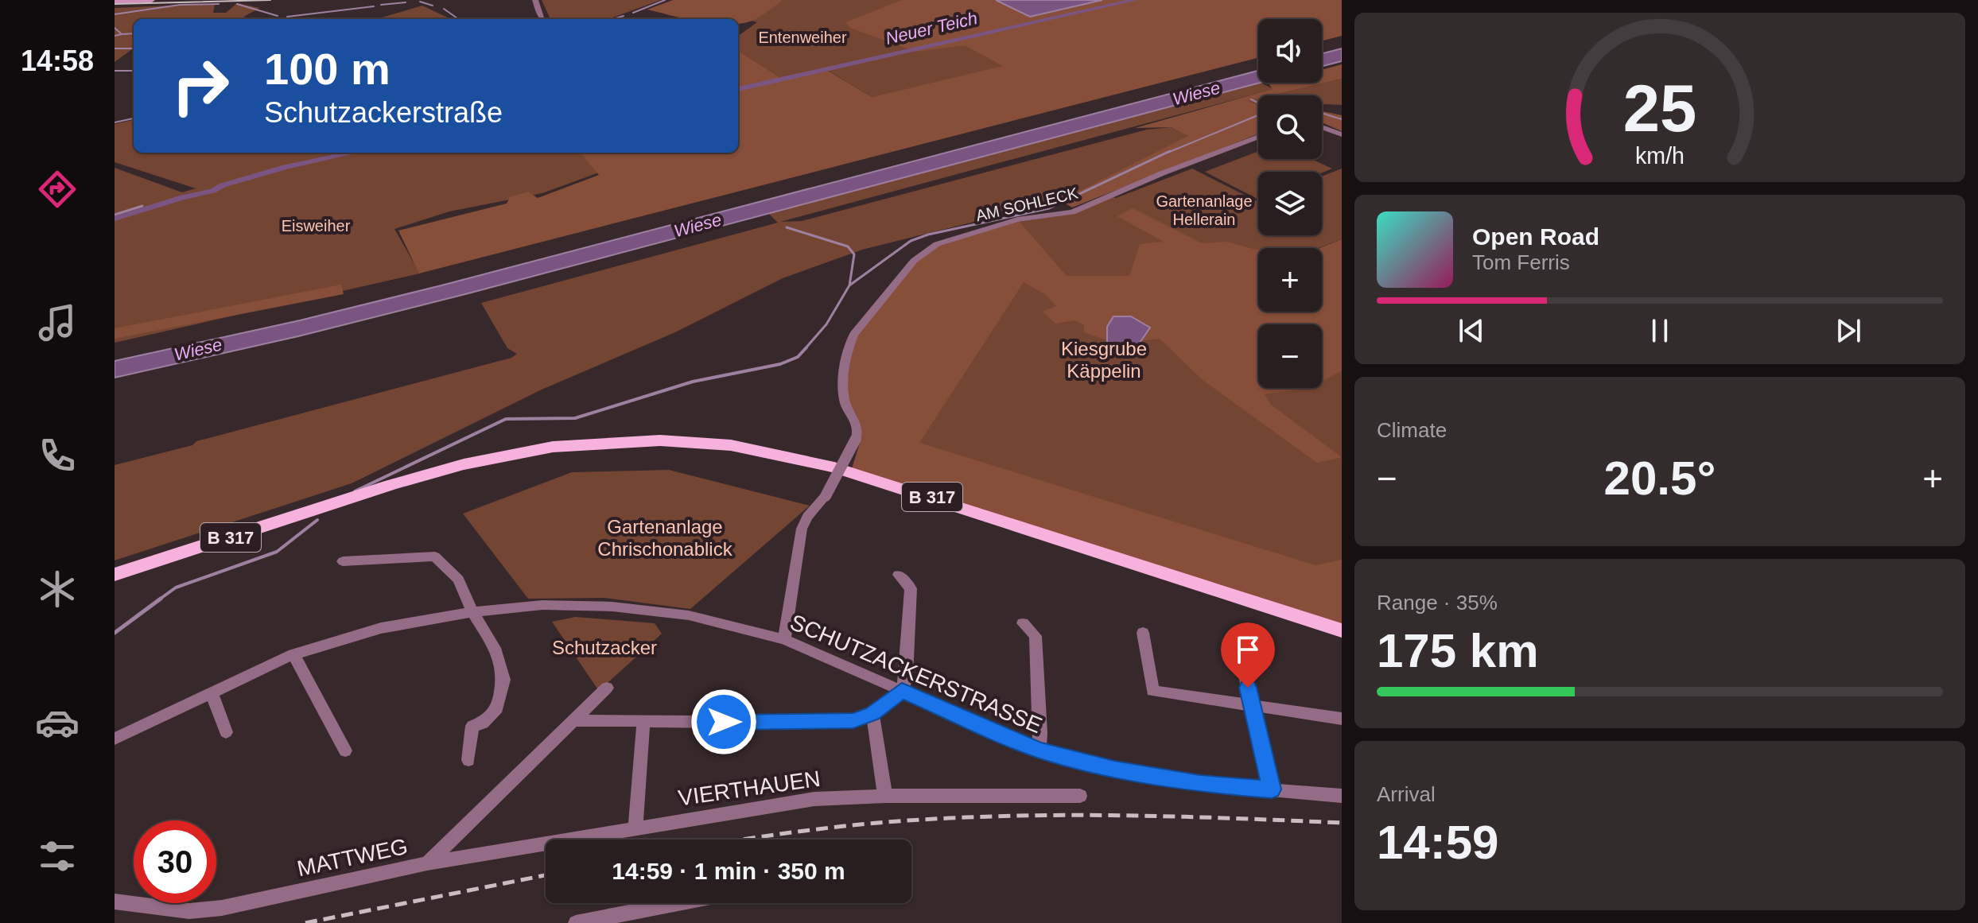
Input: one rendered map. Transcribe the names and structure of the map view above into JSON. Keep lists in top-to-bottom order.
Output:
{
  "streets": {
    "main road": ["B 317"],
    "street": [
      "AM SOHLECK",
      "SCHUTZACKERSTRASSE",
      "VIERTHAUEN",
      "MATTWEG"
    ]
  },
  "crossings": [
    ["AM SOHLECK", "SCHUTZACKERSTRASSE"],
    ["VIERTHAUEN", "MATTWEG"]
  ],
  "water": ["Neuer Teich", "Wiese"],
  "parks": [
    "Entenweiher",
    "Gartenanlage Hellerain",
    "Eisweiher",
    "Kiesgrube Käppelin",
    "Gartenanlage Chrischonablick",
    "Schutzacker"
  ],
  "page": {
    "tabs": "14:58",
    "map_buttons": ["+", "−"],
    "turn": ["100 m", "Schutzackerstraße"],
    "song": ["Open Road", "Tom Ferris"],
    "tile": [
      "Climate",
      ["Range · 35%", "175 km"],
      ["Arrival", "14:59"]
    ],
    "heat": ["−", "20.5°", "+"],
    "limit": "30",
    "trip": "14:59 · 1 min · 350 m",
    "gauge": ["25", "km/h"]
  }
}
